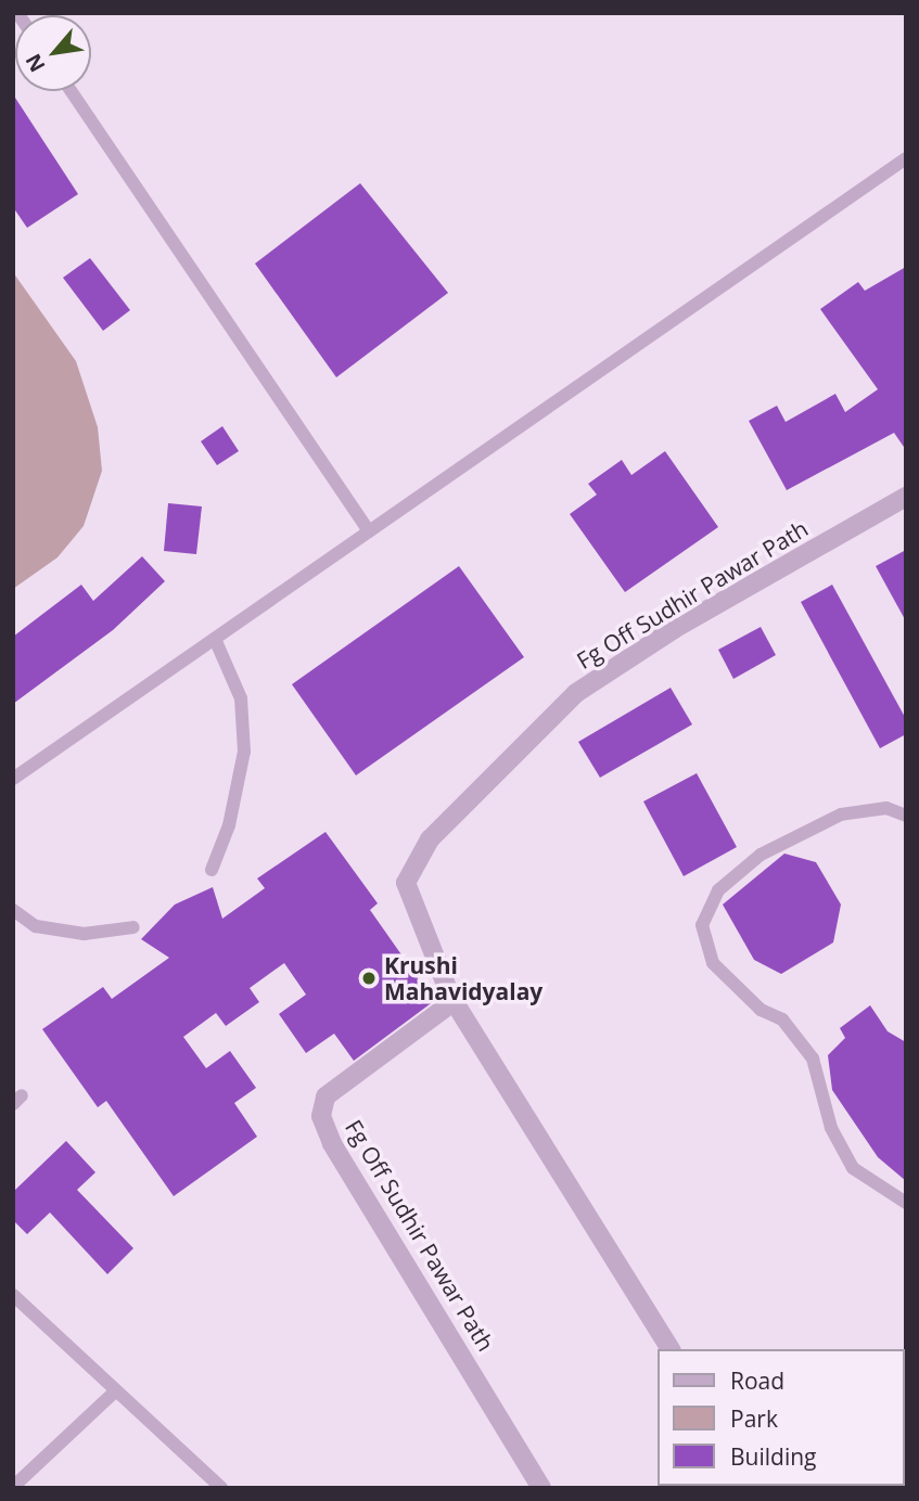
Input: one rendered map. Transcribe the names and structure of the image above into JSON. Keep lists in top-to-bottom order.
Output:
{
  "streets": {
    "street": ["Fg Off Sudhir Pawar Path"]
  },
  "places": ["Krushi Mahavidyalay"],
  "legend": ["Road", "Park", "Building"],
  "north": "bottom left"
}
